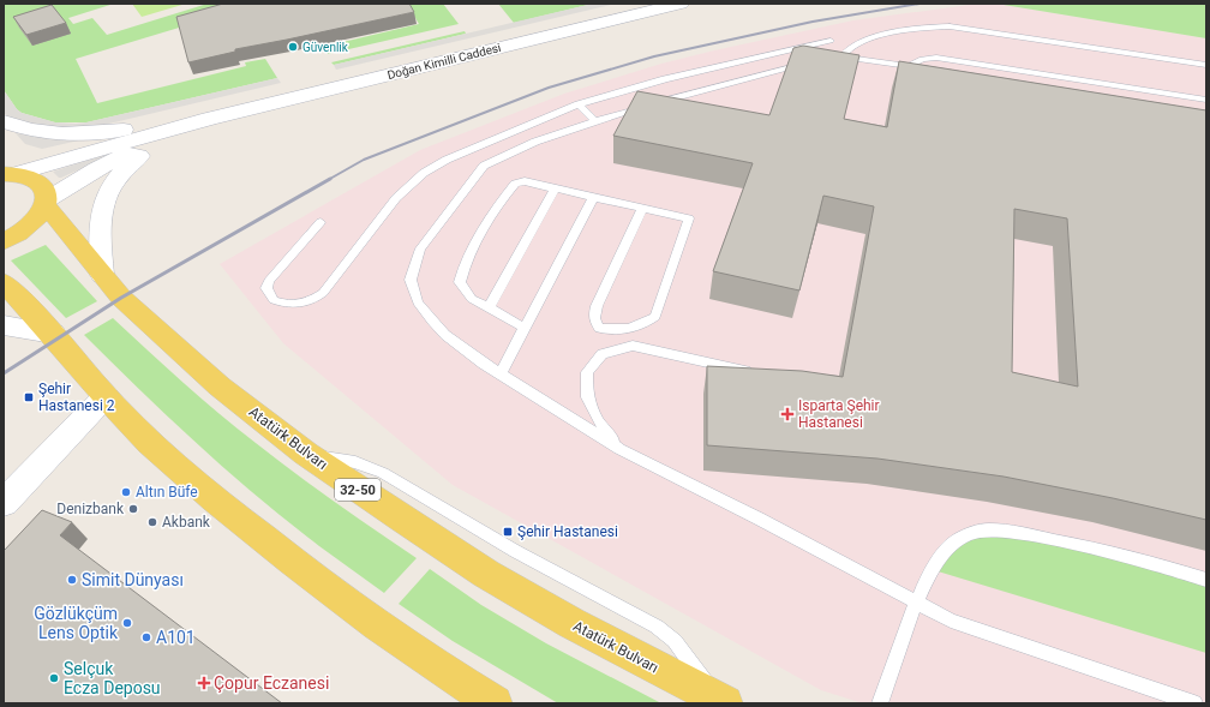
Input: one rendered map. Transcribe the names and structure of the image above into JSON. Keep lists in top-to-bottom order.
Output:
{
  "streets": {
    "main road": ["Doğan Kimilli Caddesi", "Atatürk Bulvarı", "32-50"]
  },
  "crossings": [
    ["Doğan Kimilli Caddesi", "Atatürk Bulvarı"]
  ],
  "places": {
    "other": [
      "Güvenlik",
      "Altın Büfe",
      "Denizbank",
      "Akbank",
      "Simit Dünyası",
      "Gözlükçüm Lens Optik",
      "A101",
      "Selçuk Ecza Deposu"
    ],
    "transit": ["Şehir Hastanesi 2", "Şehir Hastanesi"],
    "health": ["Isparta Şehir Hastanesi", "Çopur Eczanesi"]
  }
}
